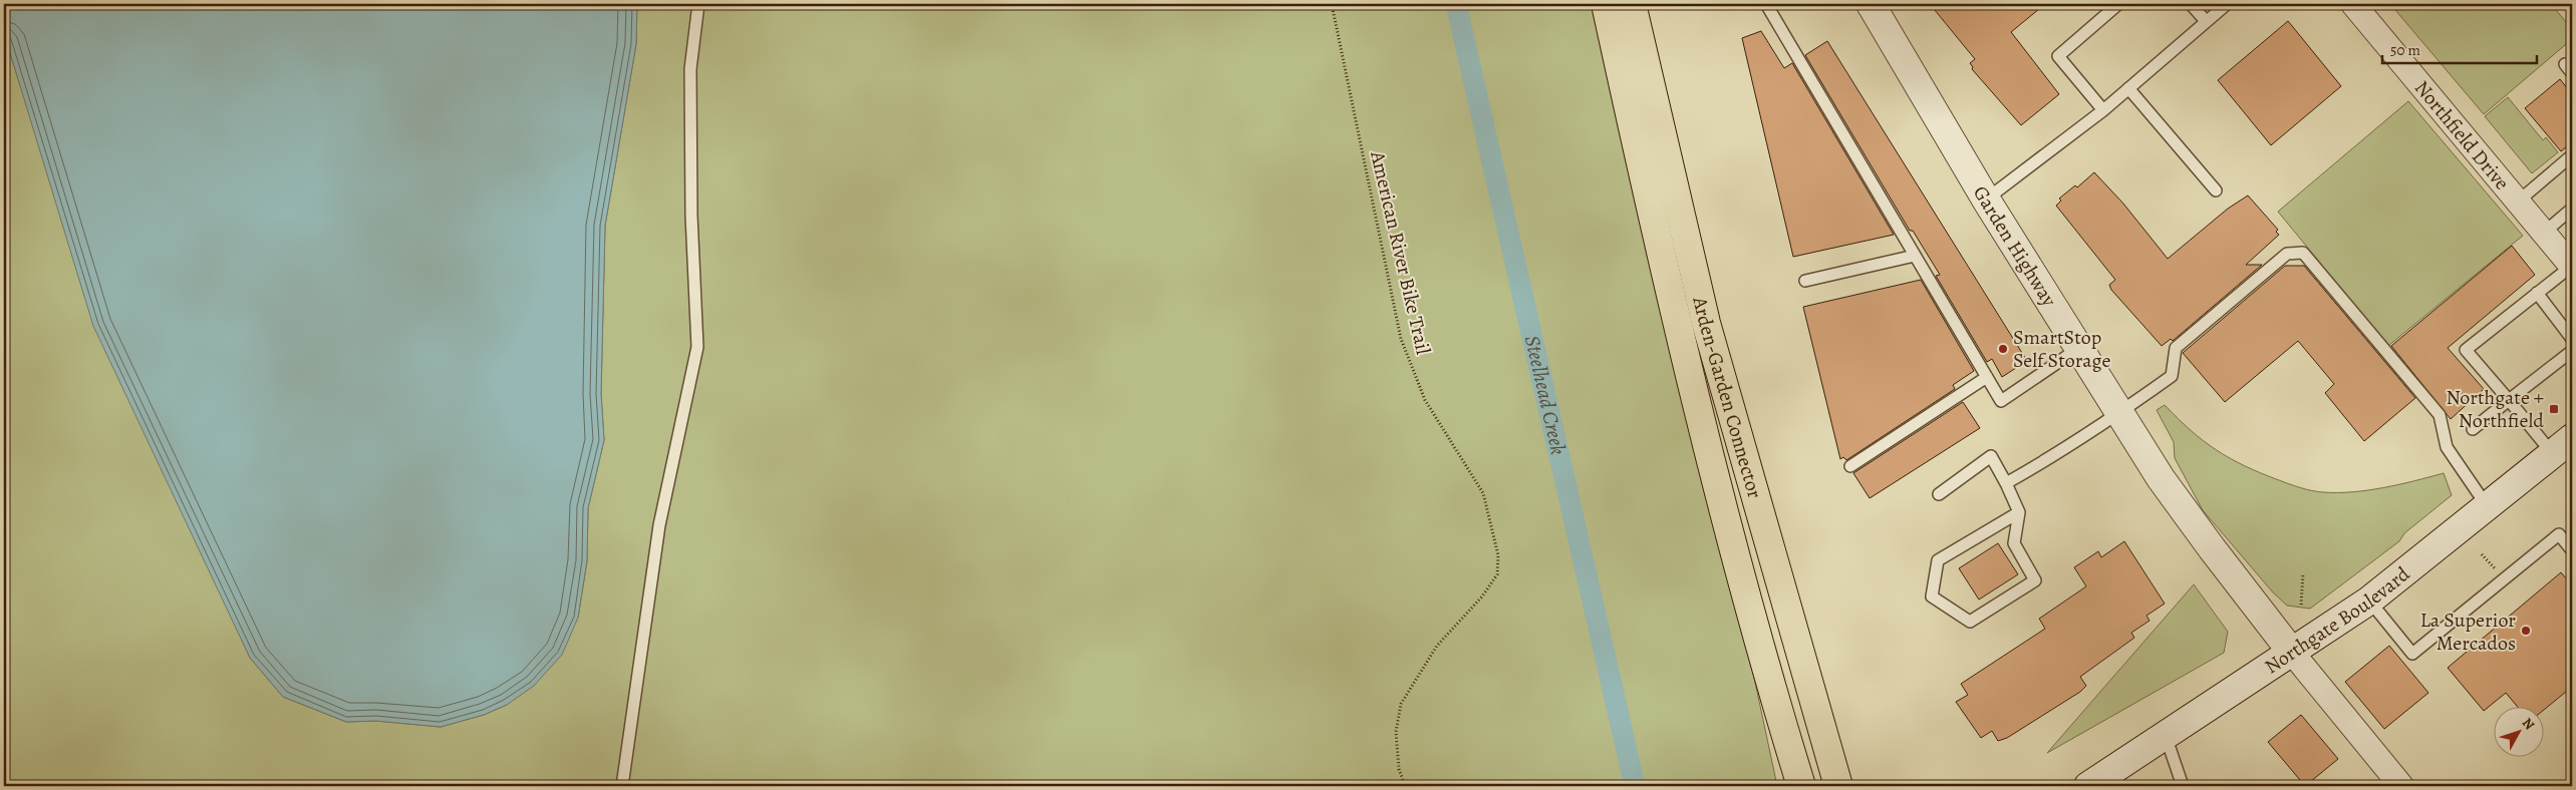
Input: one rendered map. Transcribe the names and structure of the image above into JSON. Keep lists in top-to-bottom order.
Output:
{
  "streets": {
    "main road": ["Arden-Garden Connector"],
    "street": ["Northfield Drive", "Garden Highway", "Northgate Boulevard"],
    "path": ["American River Bike Trail"]
  },
  "crossings": [
    ["Garden Highway", "Northgate Boulevard"]
  ],
  "water": ["Steelhead Creek"],
  "places": {
    "other": ["SmartStop Self Storage", "La Superior Mercados"],
    "transit": ["Northgate + Northfield"]
  },
  "scale_bar": "50 m",
  "north": "top right"
}
